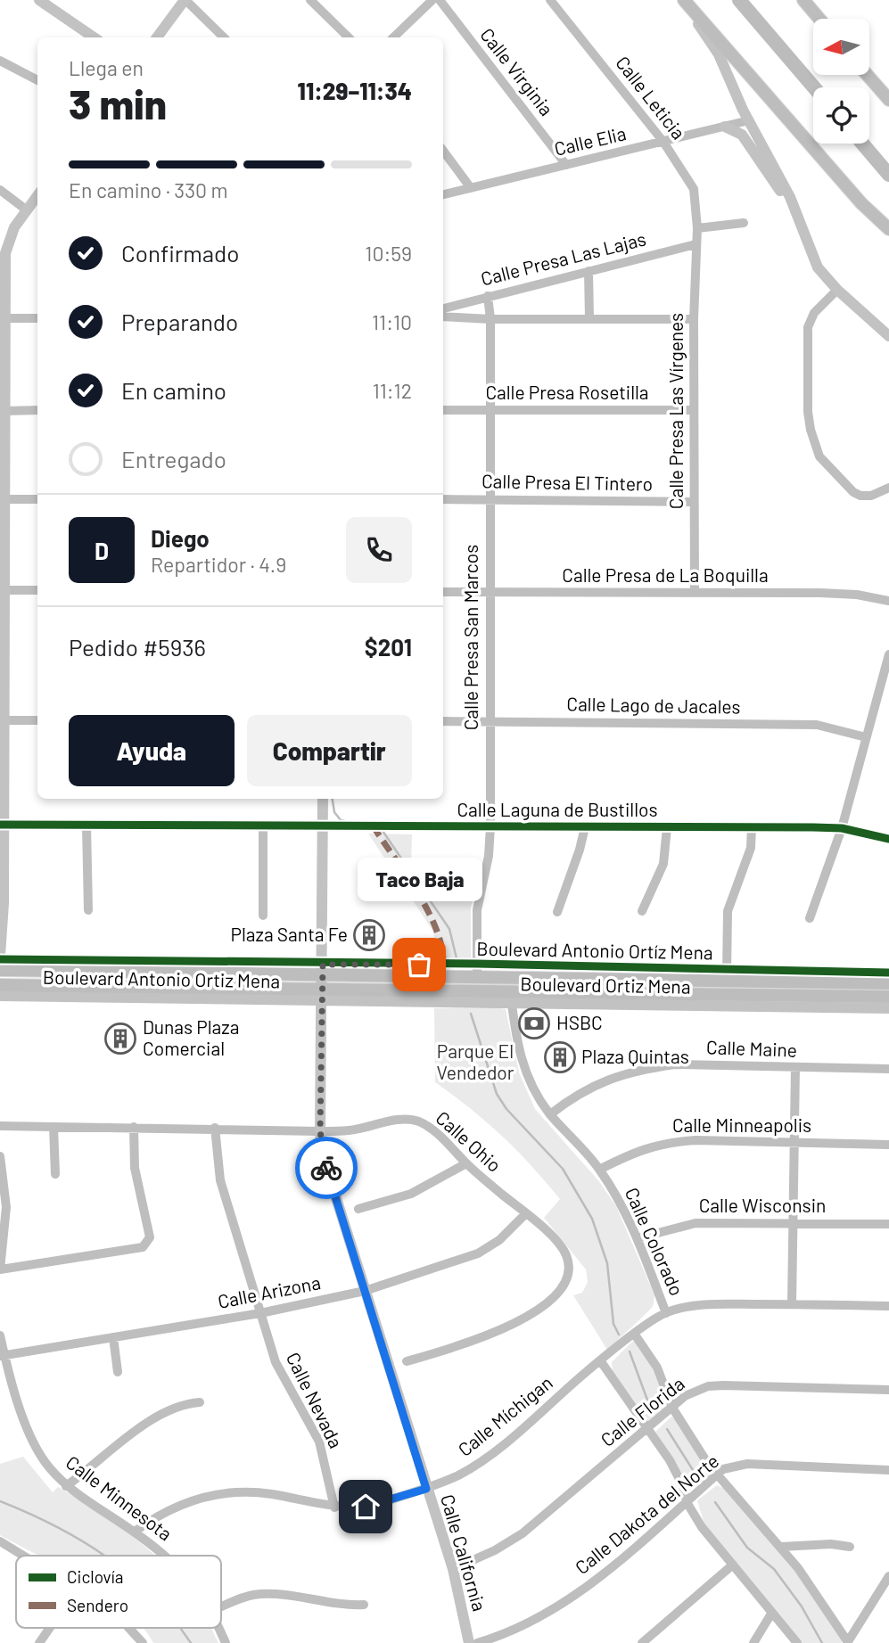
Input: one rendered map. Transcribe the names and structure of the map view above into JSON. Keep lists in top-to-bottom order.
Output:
{
  "streets": {
    "main road": ["Boulevard Antonio Ortiz Mena"],
    "street": [
      "Calle Virginia",
      "Calle Leticia",
      "Calle Elia",
      "Calle Presa Las Lajas",
      "Calle Presa Rosetilla",
      "Calle Presa Las Vírgenes",
      "Calle Presa El Tintero",
      "Calle Presa de La Boquilla",
      "Calle Presa San Marcos",
      "Calle Lago de Jacales",
      "Calle Laguna de Bustillos",
      "Boulevard Antonio Ortíz Mena",
      "Boulevard Ortiz Mena",
      "Calle Maine",
      "Calle Minneapolis",
      "Calle Ohio",
      "Calle Wisconsin",
      "Calle Colorado",
      "Calle Arizona",
      "Calle Nevada",
      "Calle Florida",
      "Calle Míchigan",
      "Calle Minnesota",
      "Calle Dakota del Norte",
      "Calle California"
    ]
  },
  "crossings": [
    ["Calle Virginia", "Calle Elia"],
    ["Calle Leticia", "Calle Elia"],
    ["Calle Leticia", "Calle Presa Las Vírgenes"],
    ["Calle Presa Las Lajas", "Calle Presa Las Vírgenes"],
    ["Calle Presa Las Lajas", "Calle Presa San Marcos"],
    ["Calle Presa Rosetilla", "Calle Presa Las Vírgenes"],
    ["Calle Presa Rosetilla", "Calle Presa San Marcos"],
    ["Calle Presa Las Vírgenes", "Calle Presa El Tintero"],
    ["Calle Presa Las Vírgenes", "Calle Presa de La Boquilla"],
    ["Calle Presa El Tintero", "Calle Presa San Marcos"],
    ["Calle Presa de La Boquilla", "Calle Presa San Marcos"],
    ["Calle Presa San Marcos", "Calle Lago de Jacales"],
    ["Calle Presa San Marcos", "Calle Laguna de Bustillos"],
    ["Calle Presa San Marcos", "Boulevard Antonio Ortiz Mena"],
    ["Calle Laguna de Bustillos", "Calle California"],
    ["Boulevard Antonio Ortíz Mena", "Boulevard Antonio Ortiz Mena"],
    ["Boulevard Antonio Ortiz Mena", "Boulevard Ortiz Mena"],
    ["Boulevard Antonio Ortiz Mena", "Calle Colorado"],
    ["Boulevard Antonio Ortiz Mena", "Calle California"],
    ["Boulevard Ortiz Mena", "Calle Colorado"],
    ["Calle Maine", "Calle Colorado"],
    ["Calle Minneapolis", "Calle Colorado"],
    ["Calle Ohio", "Calle Arizona"],
    ["Calle Ohio", "Calle Nevada"],
    ["Calle Ohio", "Calle California"],
    ["Calle Wisconsin", "Calle Colorado"],
    ["Calle Colorado", "Calle Míchigan"],
    ["Calle Arizona", "Calle Nevada"],
    ["Calle Arizona", "Calle Minnesota"],
    ["Calle Arizona", "Calle California"],
    ["Calle Nevada", "Calle Míchigan"],
    ["Calle Florida", "Calle California"],
    ["Calle Míchigan", "Calle Minnesota"],
    ["Calle Míchigan", "Calle California"]
  ],
  "parks": ["Parque El Vendedor"],
  "places": {
    "building": ["Plaza Santa Fe", "Dunas Plaza Comercial", "Plaza Quintas"],
    "other": ["Taco Baja"],
    "bank": ["HSBC"]
  },
  "legend": ["Ciclovía", "Sendero"],
  "north": "left",
  "page": {
    "heading": ["3 min", "Llega en", "11:29–11:34"],
    "panel": [
      "Diego",
      "Repartidor · 4.9",
      "Pedido #5936",
      "$201"
    ],
    "bar": "En camino · 330 m",
    "list": [
      ["Confirmado", "10:59"],
      ["Preparando", "11:10"],
      ["En camino", "11:12"],
      "Entregado"
    ],
    "round": "D",
    "buttons": ["Ayuda", "Compartir"],
    "bubble": "Taco Baja"
  }
}
